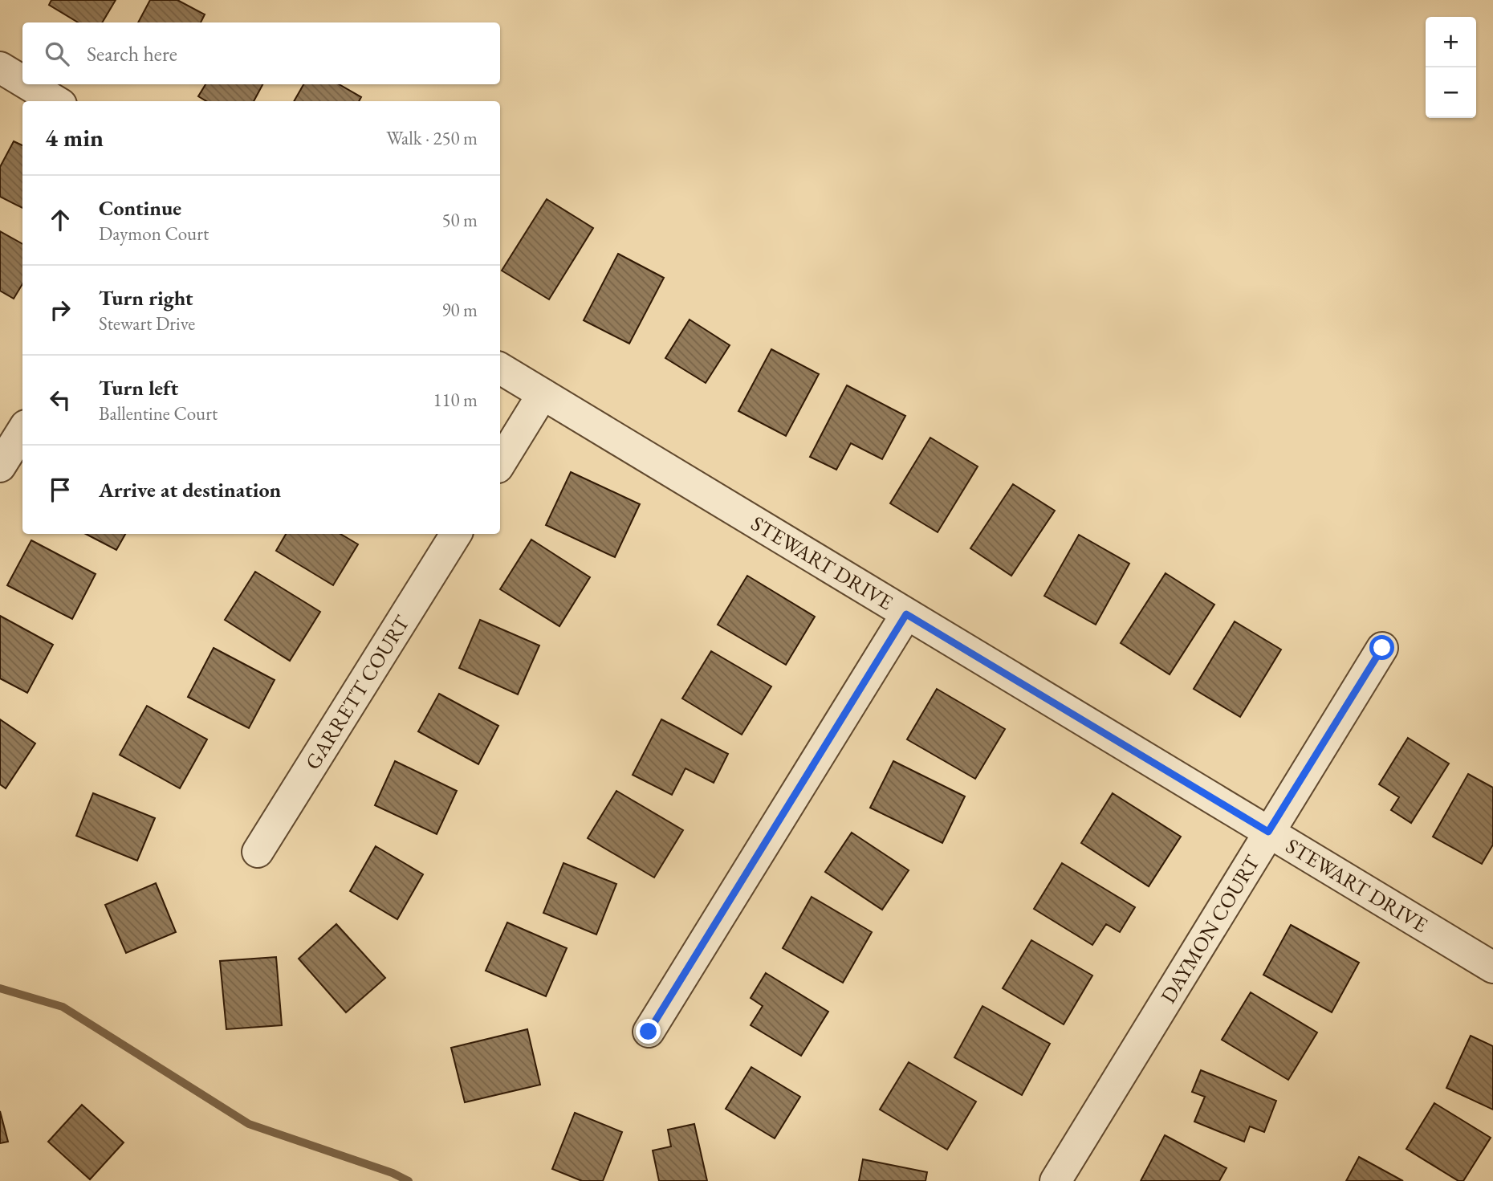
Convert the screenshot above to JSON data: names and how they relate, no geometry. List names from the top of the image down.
{
  "streets": {
    "street": ["STEWART DRIVE", "GARRETT COURT", "DAYMON COURT"]
  },
  "crossings": [
    ["STEWART DRIVE", "DAYMON COURT"]
  ],
  "page": {
    "map_buttons": ["+", "−"],
    "search": "Search here",
    "heading": ["4 min", "Walk · 250 m"],
    "list": [
      ["Continue", "Daymon Court", "50 m"],
      ["Turn right", "Stewart Drive", "90 m"],
      ["Turn left", "Ballentine Court", "110 m"],
      "Arrive at destination"
    ]
  }
}
